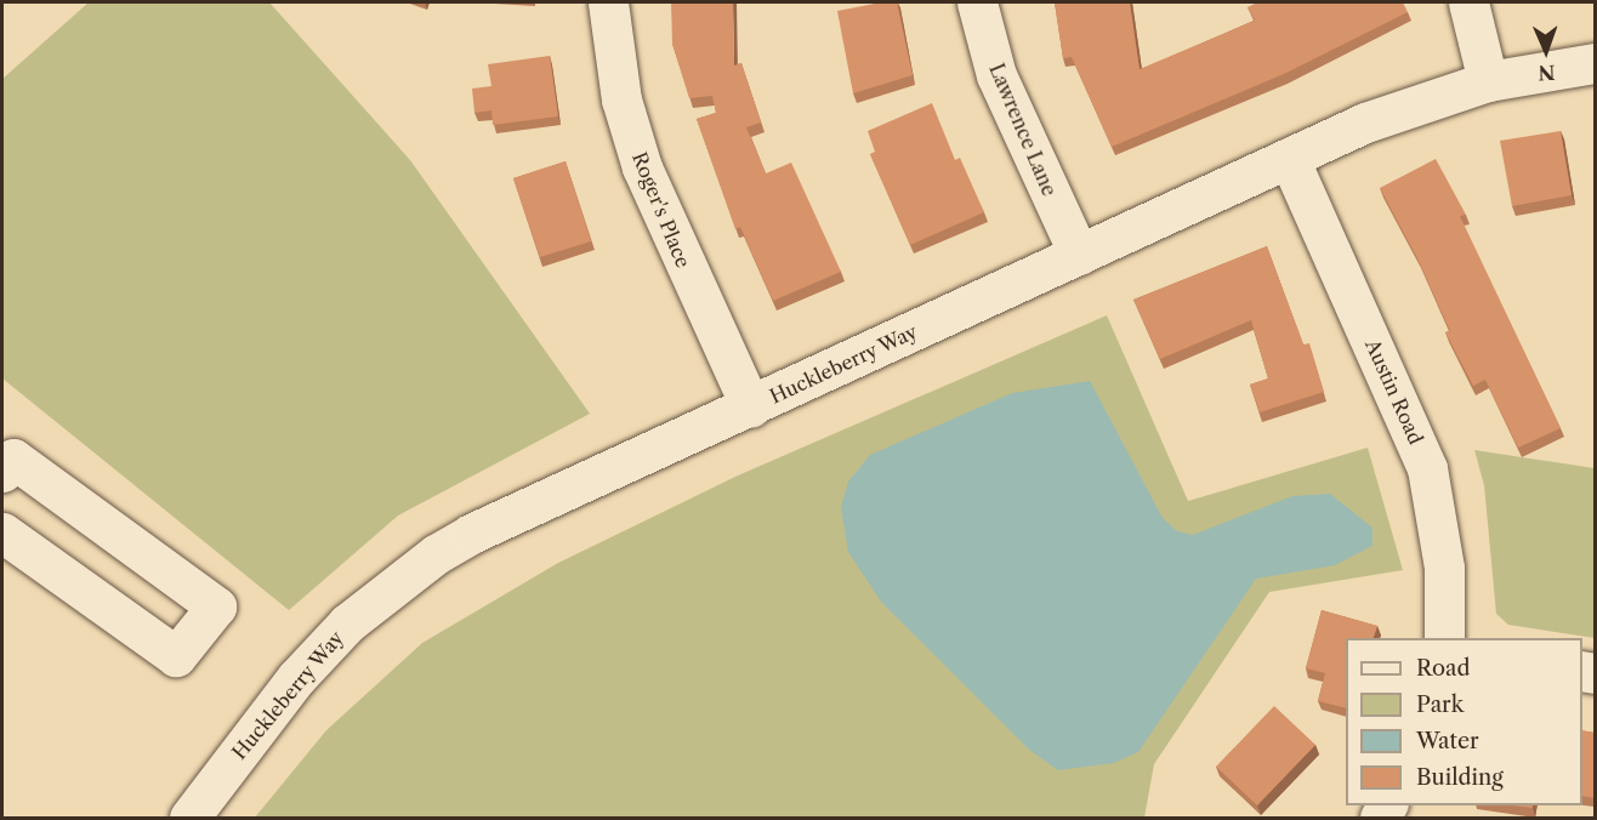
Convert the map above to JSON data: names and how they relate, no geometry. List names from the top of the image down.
{
  "streets": {
    "street": [
      "Lawrence Lane",
      "Roger's Place",
      "Huckleberry Way",
      "Austin Road"
    ]
  },
  "crossings": [
    ["Lawrence Lane", "Huckleberry Way"],
    ["Roger's Place", "Huckleberry Way"],
    ["Huckleberry Way", "Austin Road"]
  ],
  "legend": [
    "Road",
    "Park",
    "Water",
    "Building"
  ],
  "north": "bottom"
}
